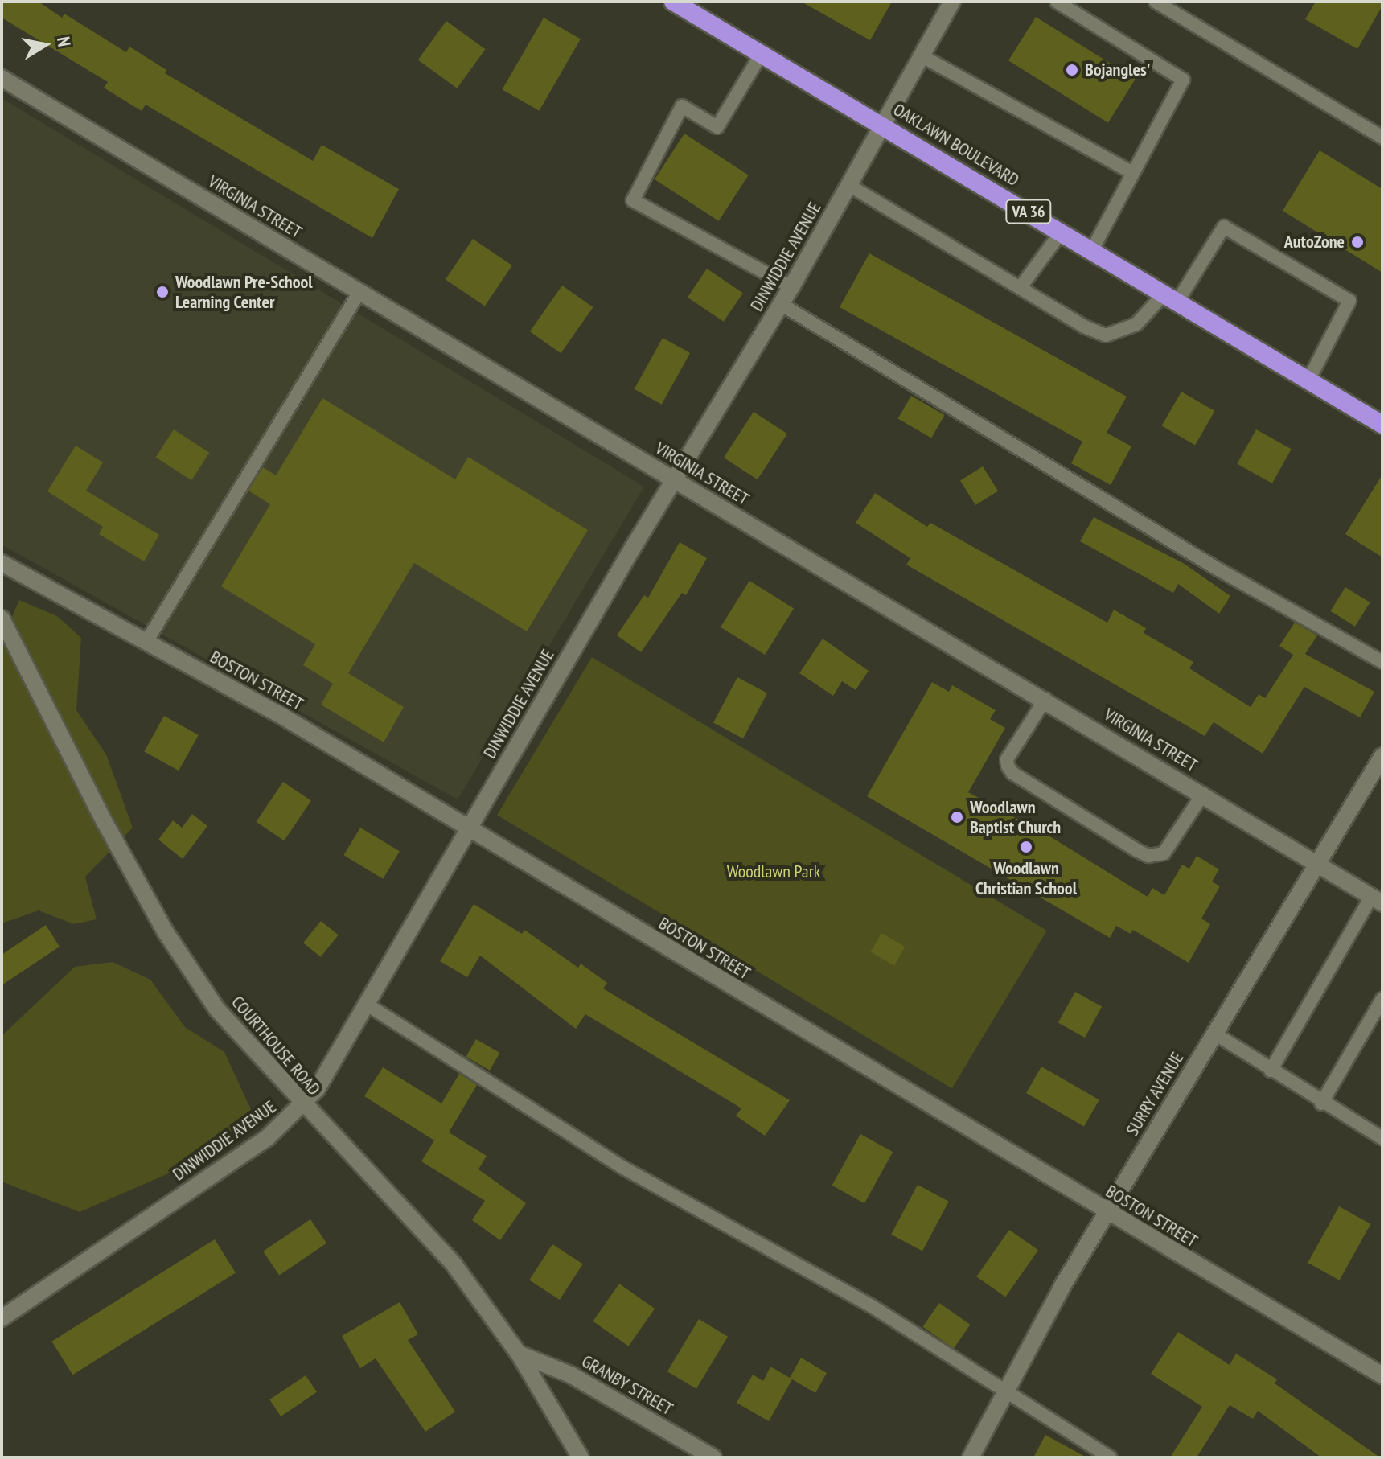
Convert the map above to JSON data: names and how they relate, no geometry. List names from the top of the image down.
{
  "streets": {
    "highway": ["OAKLAWN BOULEVARD", "VA 36"],
    "street": [
      "VIRGINIA STREET",
      "DINWIDDIE AVENUE",
      "BOSTON STREET",
      "COURTHOUSE ROAD",
      "SURRY AVENUE",
      "GRANBY STREET"
    ]
  },
  "crossings": [
    ["OAKLAWN BOULEVARD", "DINWIDDIE AVENUE"],
    ["VIRGINIA STREET", "DINWIDDIE AVENUE"],
    ["VIRGINIA STREET", "SURRY AVENUE"],
    ["DINWIDDIE AVENUE", "BOSTON STREET"],
    ["DINWIDDIE AVENUE", "COURTHOUSE ROAD"],
    ["BOSTON STREET", "SURRY AVENUE"],
    ["COURTHOUSE ROAD", "GRANBY STREET"]
  ],
  "parks": ["Woodlawn Park"],
  "places": [
    "Bojangles'",
    "AutoZone",
    "Woodlawn Pre-School Learning Center",
    "Woodlawn Baptist Church",
    "Woodlawn Christian School"
  ],
  "north": "right"
}
